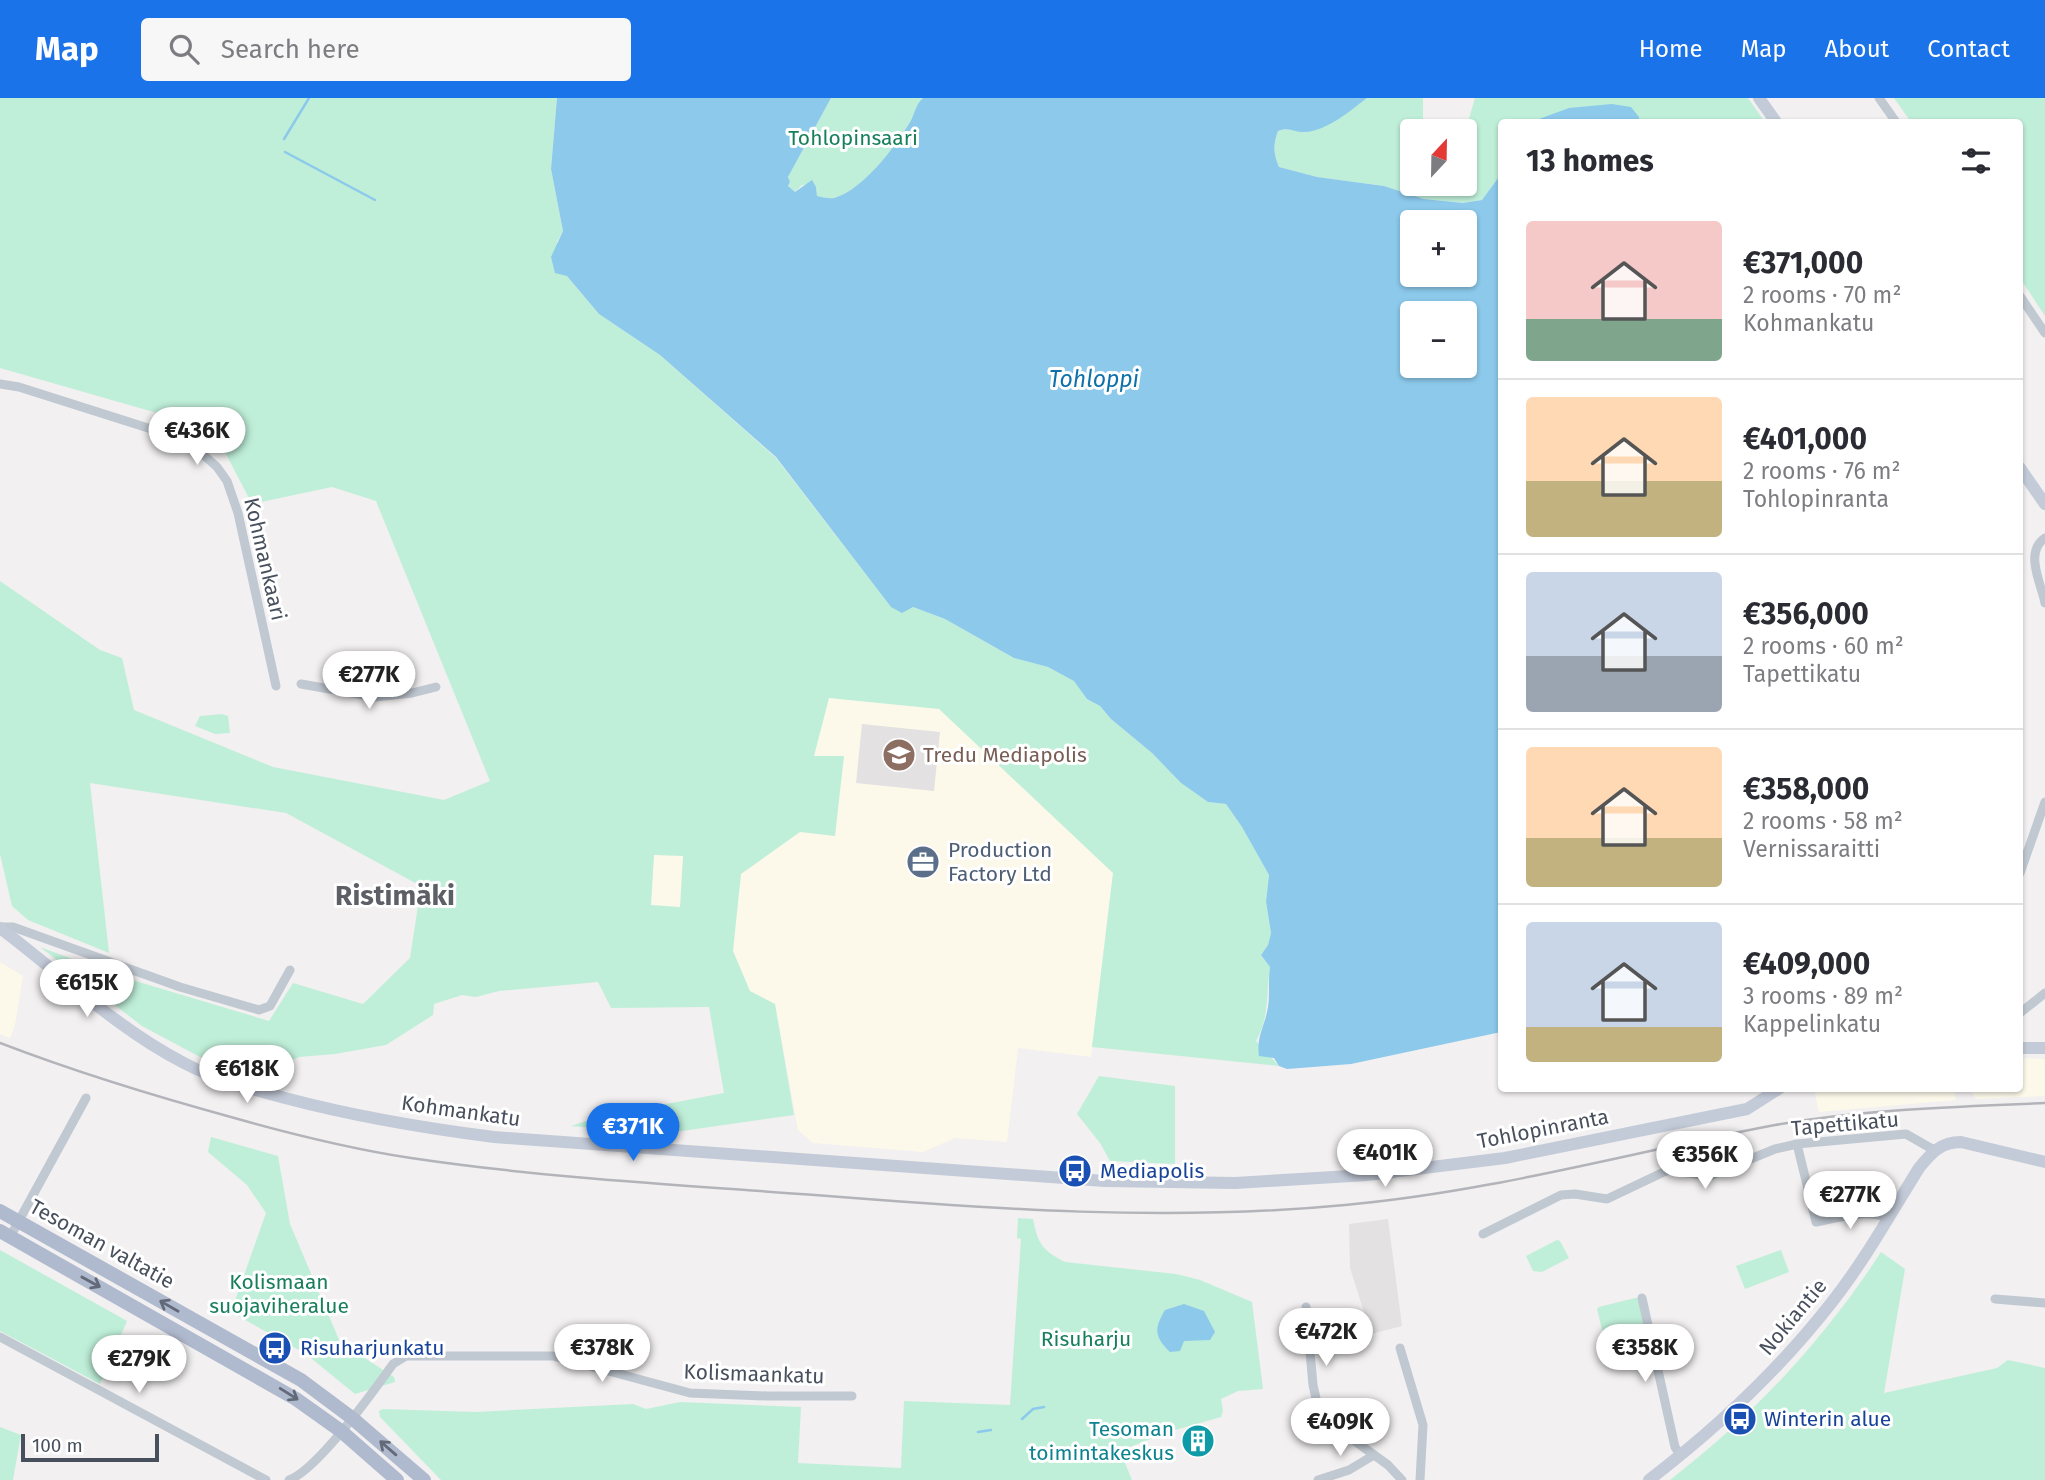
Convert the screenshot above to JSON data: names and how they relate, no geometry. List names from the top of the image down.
{
  "streets": {
    "main road": ["Tesoman valtatie"],
    "street": [
      "Kohmankaari",
      "Kohmankatu",
      "Tapettikatu",
      "Tohlopinranta",
      "Nokiantie",
      "Kolismaankatu"
    ]
  },
  "crossings": [
    ["Kohmankatu", "Tohlopinranta"],
    ["Tapettikatu", "Nokiantie"],
    ["Tesoman valtatie", "Kolismaankatu"]
  ],
  "districts": ["Ristimäki"],
  "water": ["Tohloppi"],
  "parks": ["Tohlopinsaari", "Kolismaan suojaviheralue", "Risuharju"],
  "places": {
    "school or university": ["Tredu Mediapolis"],
    "office": ["Production Factory Ltd"],
    "bus stop": ["Mediapolis", "Risuharjunkatu", "Winterin alue"],
    "building": ["Tesoman toimintakeskus"]
  },
  "scale_bar": "100 m",
  "north": "top",
  "page": {
    "header": "Map",
    "search": "Search here",
    "nav": [
      "Home",
      "Map",
      "About",
      "Contact"
    ],
    "map_buttons": ["+", "−"],
    "heading": "13 homes",
    "list": [
      {
        "name": "€371,000",
        "note": "2 rooms · 70 m² · Kohmankatu"
      },
      {
        "name": "€401,000",
        "note": "2 rooms · 76 m² · Tohlopinranta"
      },
      {
        "name": "€356,000",
        "note": "2 rooms · 60 m² · Tapettikatu"
      },
      {
        "name": "€358,000",
        "note": "2 rooms · 58 m² · Vernissaraitti"
      },
      {
        "name": "€409,000",
        "note": "3 rooms · 89 m² · Kappelinkatu"
      }
    ],
    "price": [
      "€436K",
      "€277K",
      "€615K",
      "€618K",
      "€371K",
      "€401K",
      "€356K",
      "€277K",
      "€472K",
      "€378K",
      "€358K",
      "€279K",
      "€409K"
    ],
    "scale": "100 m"
  }
}
